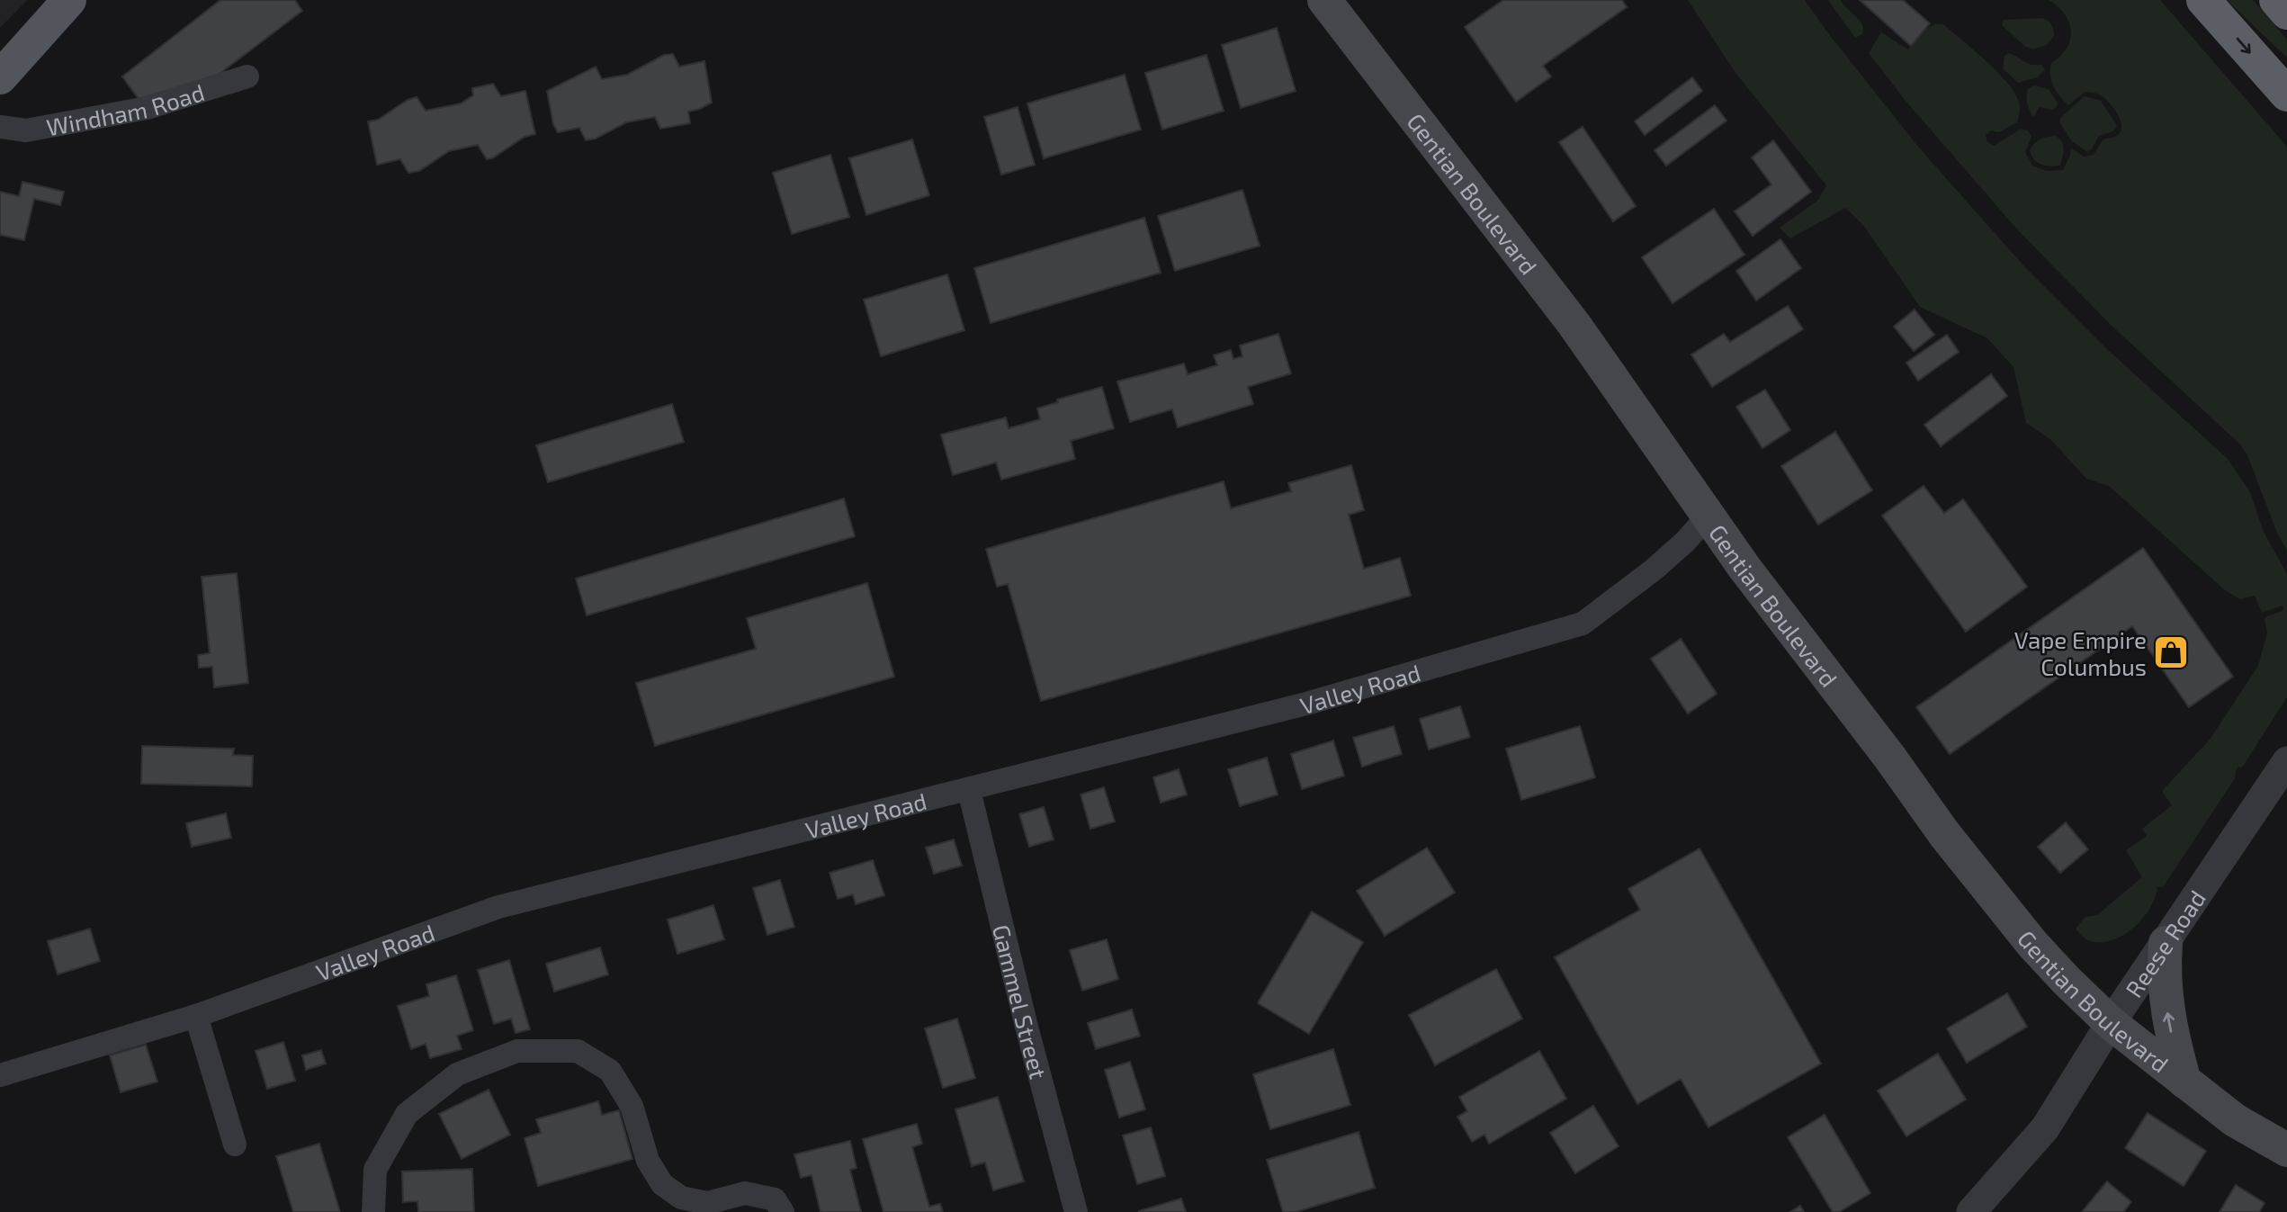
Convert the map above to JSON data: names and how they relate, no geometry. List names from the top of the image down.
{
  "streets": {
    "main road": ["Gentian Boulevard"],
    "street": [
      "Windham Road",
      "Valley Road",
      "Reese Road",
      "Gammel Street"
    ]
  },
  "crossings": [
    ["Gentian Boulevard", "Valley Road"],
    ["Gentian Boulevard", "Reese Road"],
    ["Valley Road", "Gammel Street"]
  ],
  "places": {
    "shop": ["Vape Empire Columbus"]
  }
}
